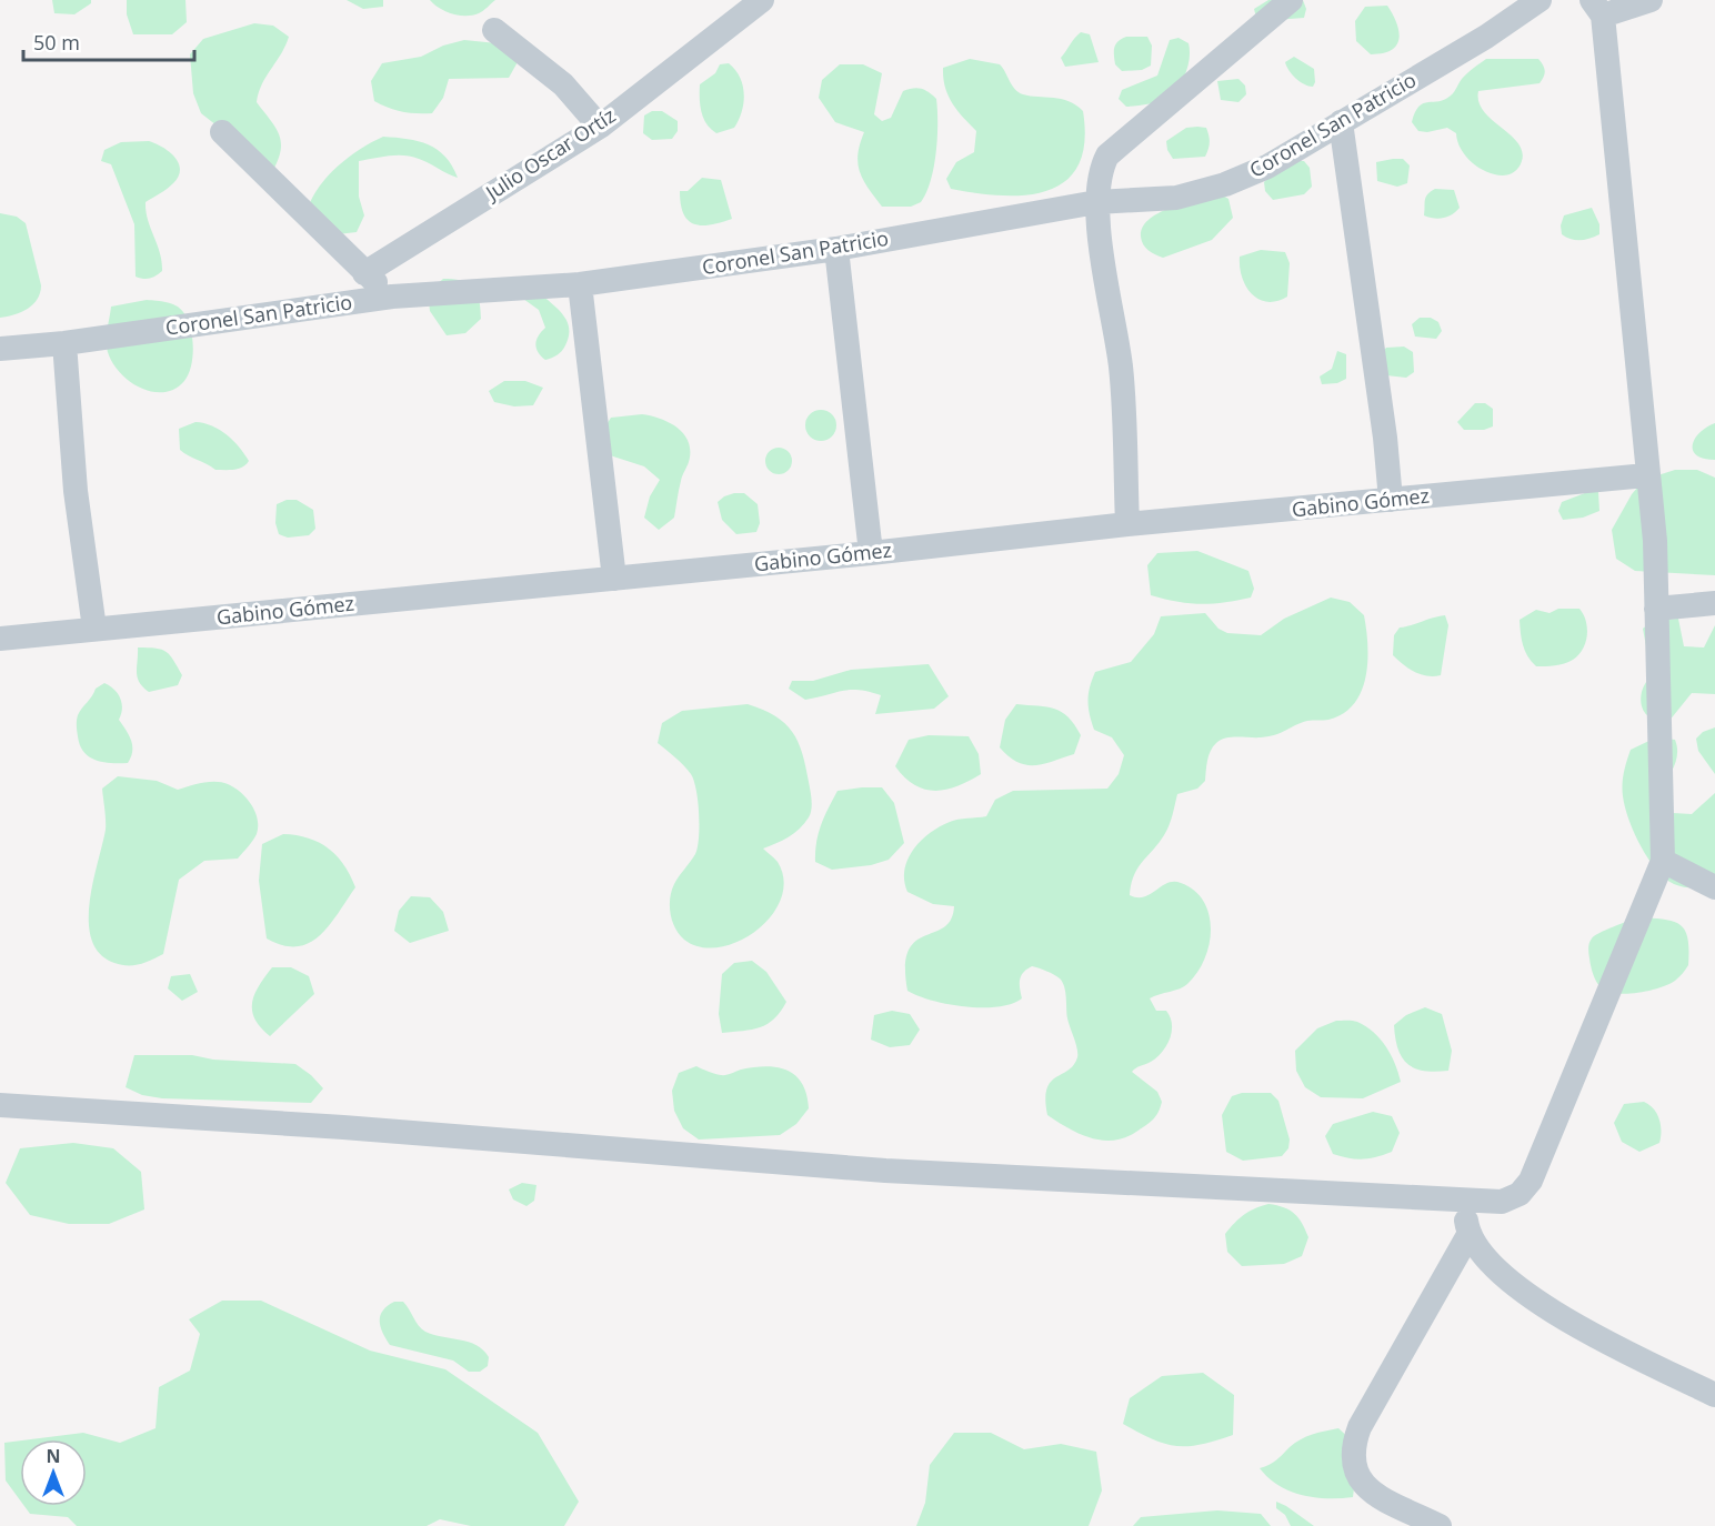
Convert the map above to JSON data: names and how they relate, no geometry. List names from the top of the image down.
{
  "streets": {
    "street": ["Coronel San Patricio", "Julio Oscar Ortíz", "Gabino Gómez"]
  },
  "scale_bar": "50 m",
  "north": "top"
}
